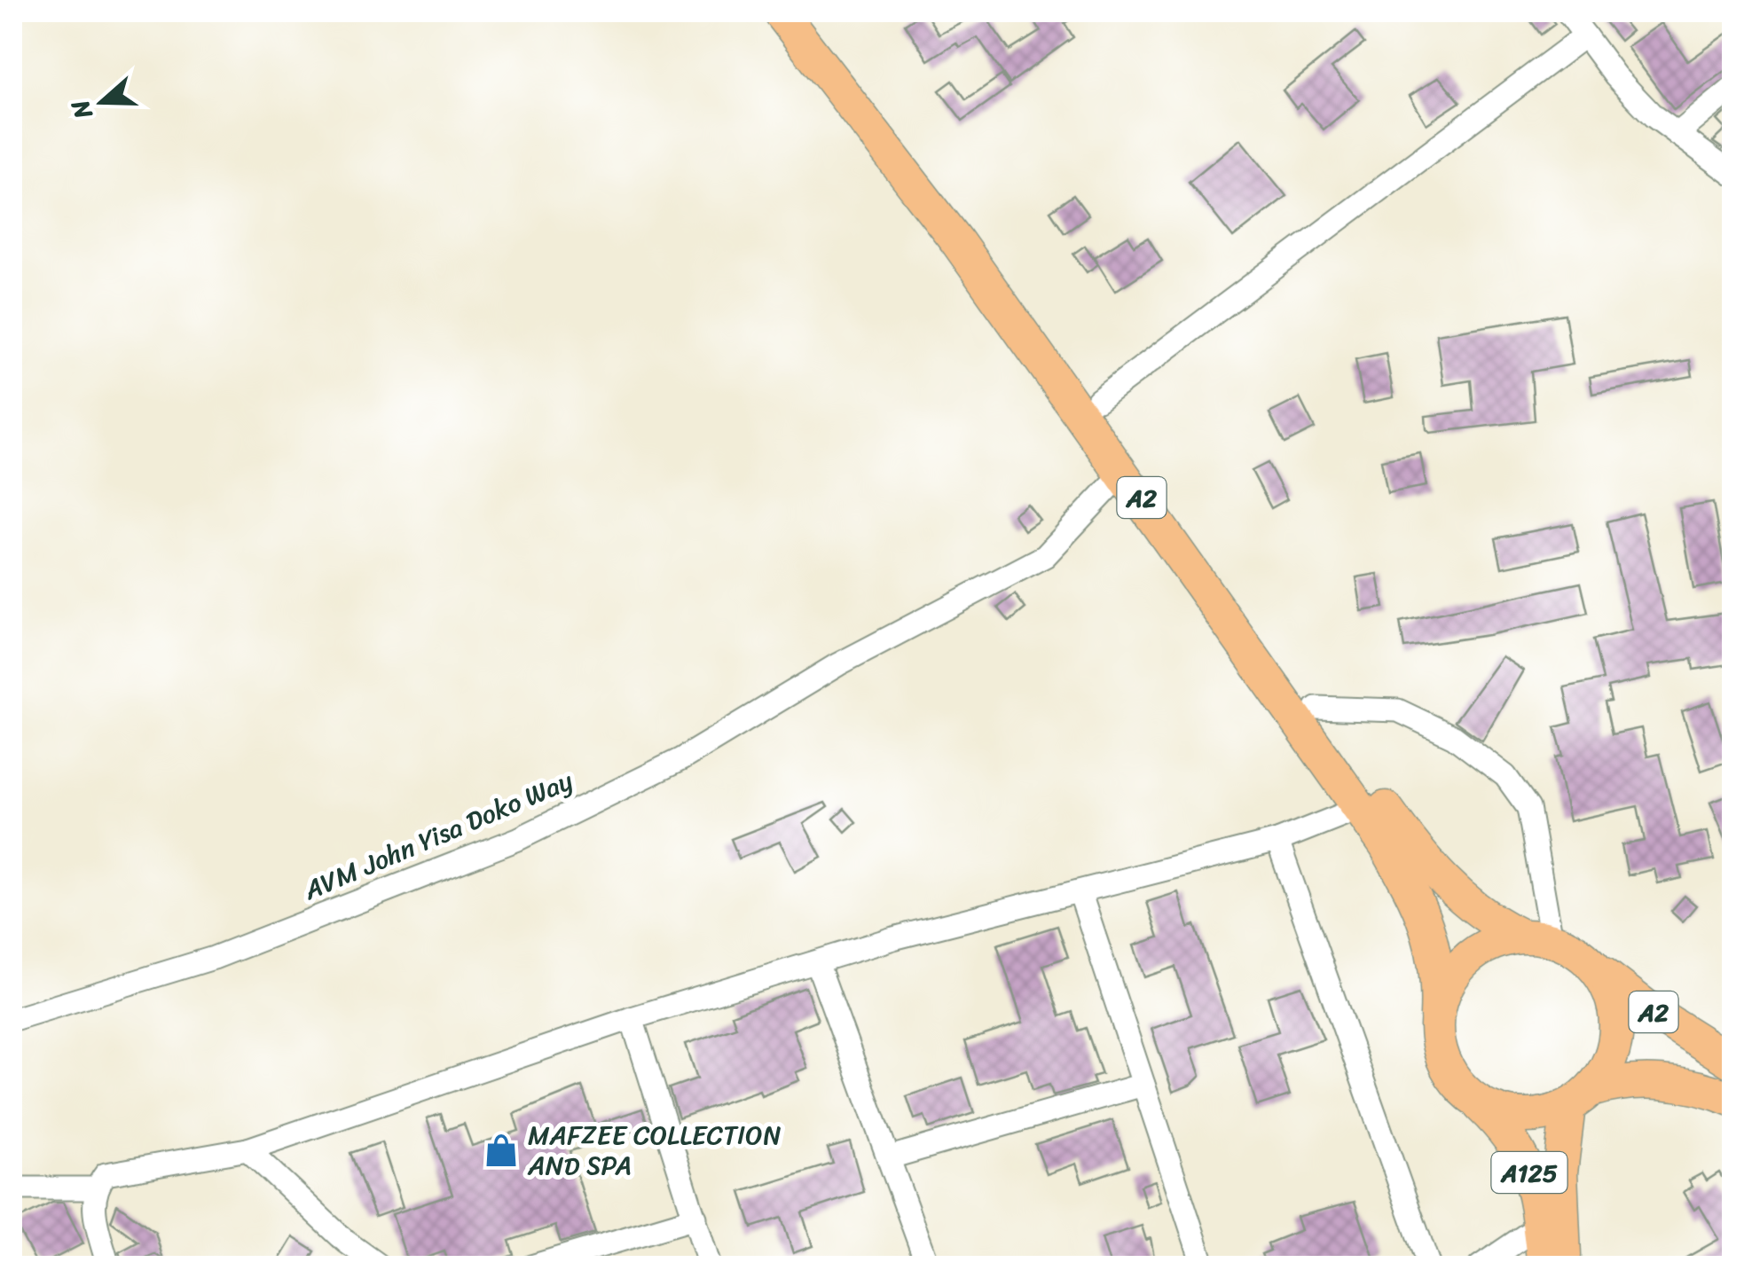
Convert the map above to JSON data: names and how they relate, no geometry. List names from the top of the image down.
{
  "streets": {
    "highway": ["A2", "A125"],
    "street": ["AVM John Yisa Doko Way"]
  },
  "crossings": [
    ["A2", "AVM John Yisa Doko Way"],
    ["A2", "A125"]
  ],
  "places": {
    "shop": ["MAFZEE COLLECTION AND SPA"]
  },
  "north": "left"
}
